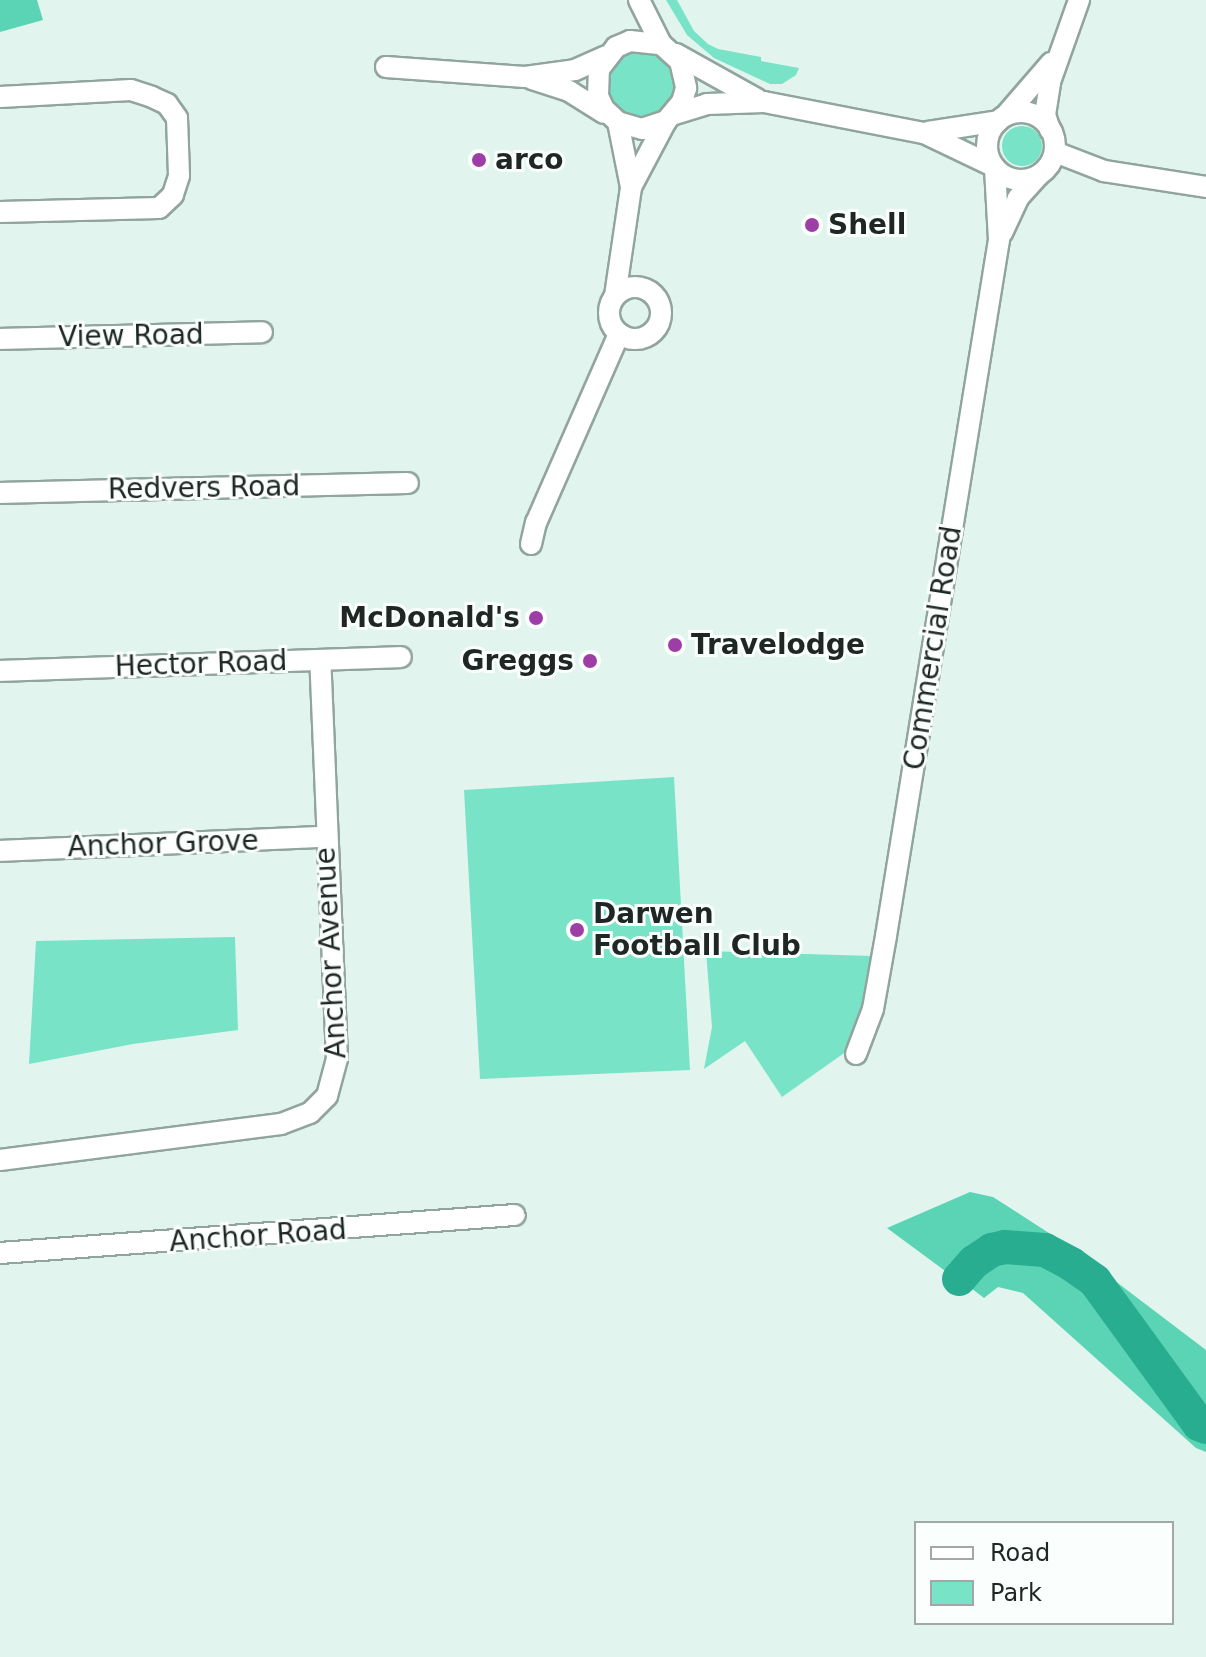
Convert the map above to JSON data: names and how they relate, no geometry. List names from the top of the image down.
{
  "streets": {
    "street": [
      "View Road",
      "Redvers Road",
      "Commercial Road",
      "Hector Road",
      "Anchor Grove",
      "Anchor Avenue",
      "Anchor Road"
    ]
  },
  "crossings": [
    ["Hector Road", "Anchor Avenue"],
    ["Anchor Grove", "Anchor Avenue"]
  ],
  "places": [
    "arco",
    "Shell",
    "McDonald's",
    "Travelodge",
    "Greggs",
    "Darwen Football Club"
  ],
  "legend": ["Road", "Park"]
}
